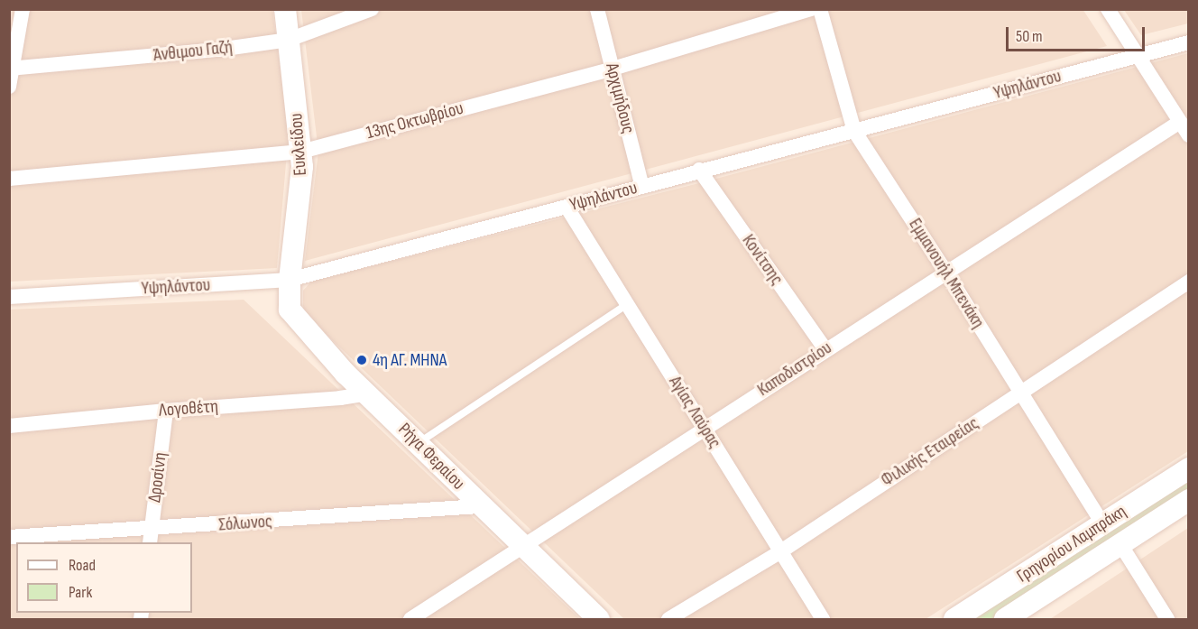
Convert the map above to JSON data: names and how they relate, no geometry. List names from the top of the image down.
{
  "streets": {
    "street": [
      "Άνθιμου Γαζή",
      "Υψηλάντου",
      "Αρχιμήδους",
      "13ης Οκτωβρίου",
      "Ευκλείδου",
      "Κονίτσης",
      "Εμμανουήλ Μπενάκη",
      "Καποδιστρίου",
      "Λογοθέτη",
      "Αγίας Λαύρας",
      "Φιλικής Εταιρείας",
      "Ρήγα Φεραίου",
      "Δροσίνη",
      "Σόλωνος",
      "Γρηγορίου Λαμπράκη"
    ]
  },
  "crossings": [
    ["Άνθιμου Γαζή", "Ευκλείδου"],
    ["Υψηλάντου", "Αρχιμήδους"],
    ["Υψηλάντου", "Ευκλείδου"],
    ["Υψηλάντου", "Κονίτσης"],
    ["Υψηλάντου", "Εμμανουήλ Μπενάκη"],
    ["Υψηλάντου", "Αγίας Λαύρας"],
    ["Υψηλάντου", "Ρήγα Φεραίου"],
    ["Αρχιμήδους", "13ης Οκτωβρίου"],
    ["13ης Οκτωβρίου", "Ευκλείδου"],
    ["Ευκλείδου", "Ρήγα Φεραίου"],
    ["Κονίτσης", "Καποδιστρίου"],
    ["Εμμανουήλ Μπενάκη", "Καποδιστρίου"],
    ["Εμμανουήλ Μπενάκη", "Φιλικής Εταιρείας"],
    ["Εμμανουήλ Μπενάκη", "Γρηγορίου Λαμπράκη"],
    ["Καποδιστρίου", "Αγίας Λαύρας"],
    ["Καποδιστρίου", "Ρήγα Φεραίου"],
    ["Λογοθέτη", "Ρήγα Φεραίου"],
    ["Λογοθέτη", "Δροσίνη"],
    ["Αγίας Λαύρας", "Φιλικής Εταιρείας"],
    ["Ρήγα Φεραίου", "Σόλωνος"],
    ["Δροσίνη", "Σόλωνος"]
  ],
  "places": ["4η ΑΓ. ΜΗΝΑ"],
  "legend": ["Road", "Park"],
  "scale_bar": "50 m"
}
